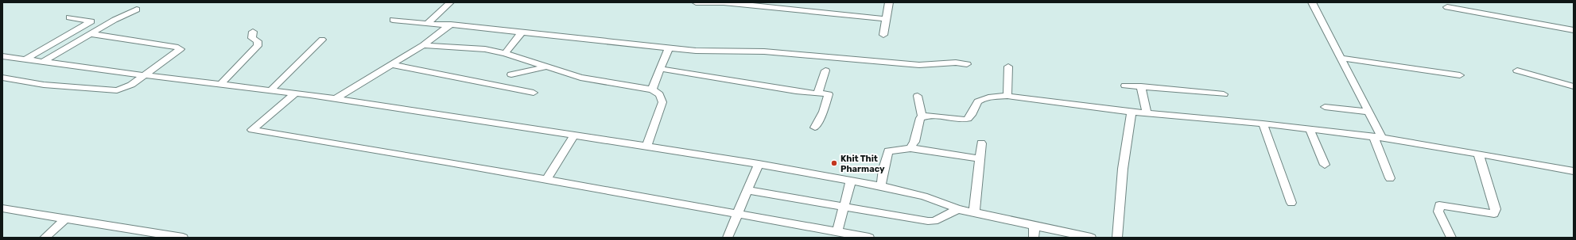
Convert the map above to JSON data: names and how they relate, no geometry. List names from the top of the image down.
{
  "places": ["Khit Thit Pharmacy"]
}
